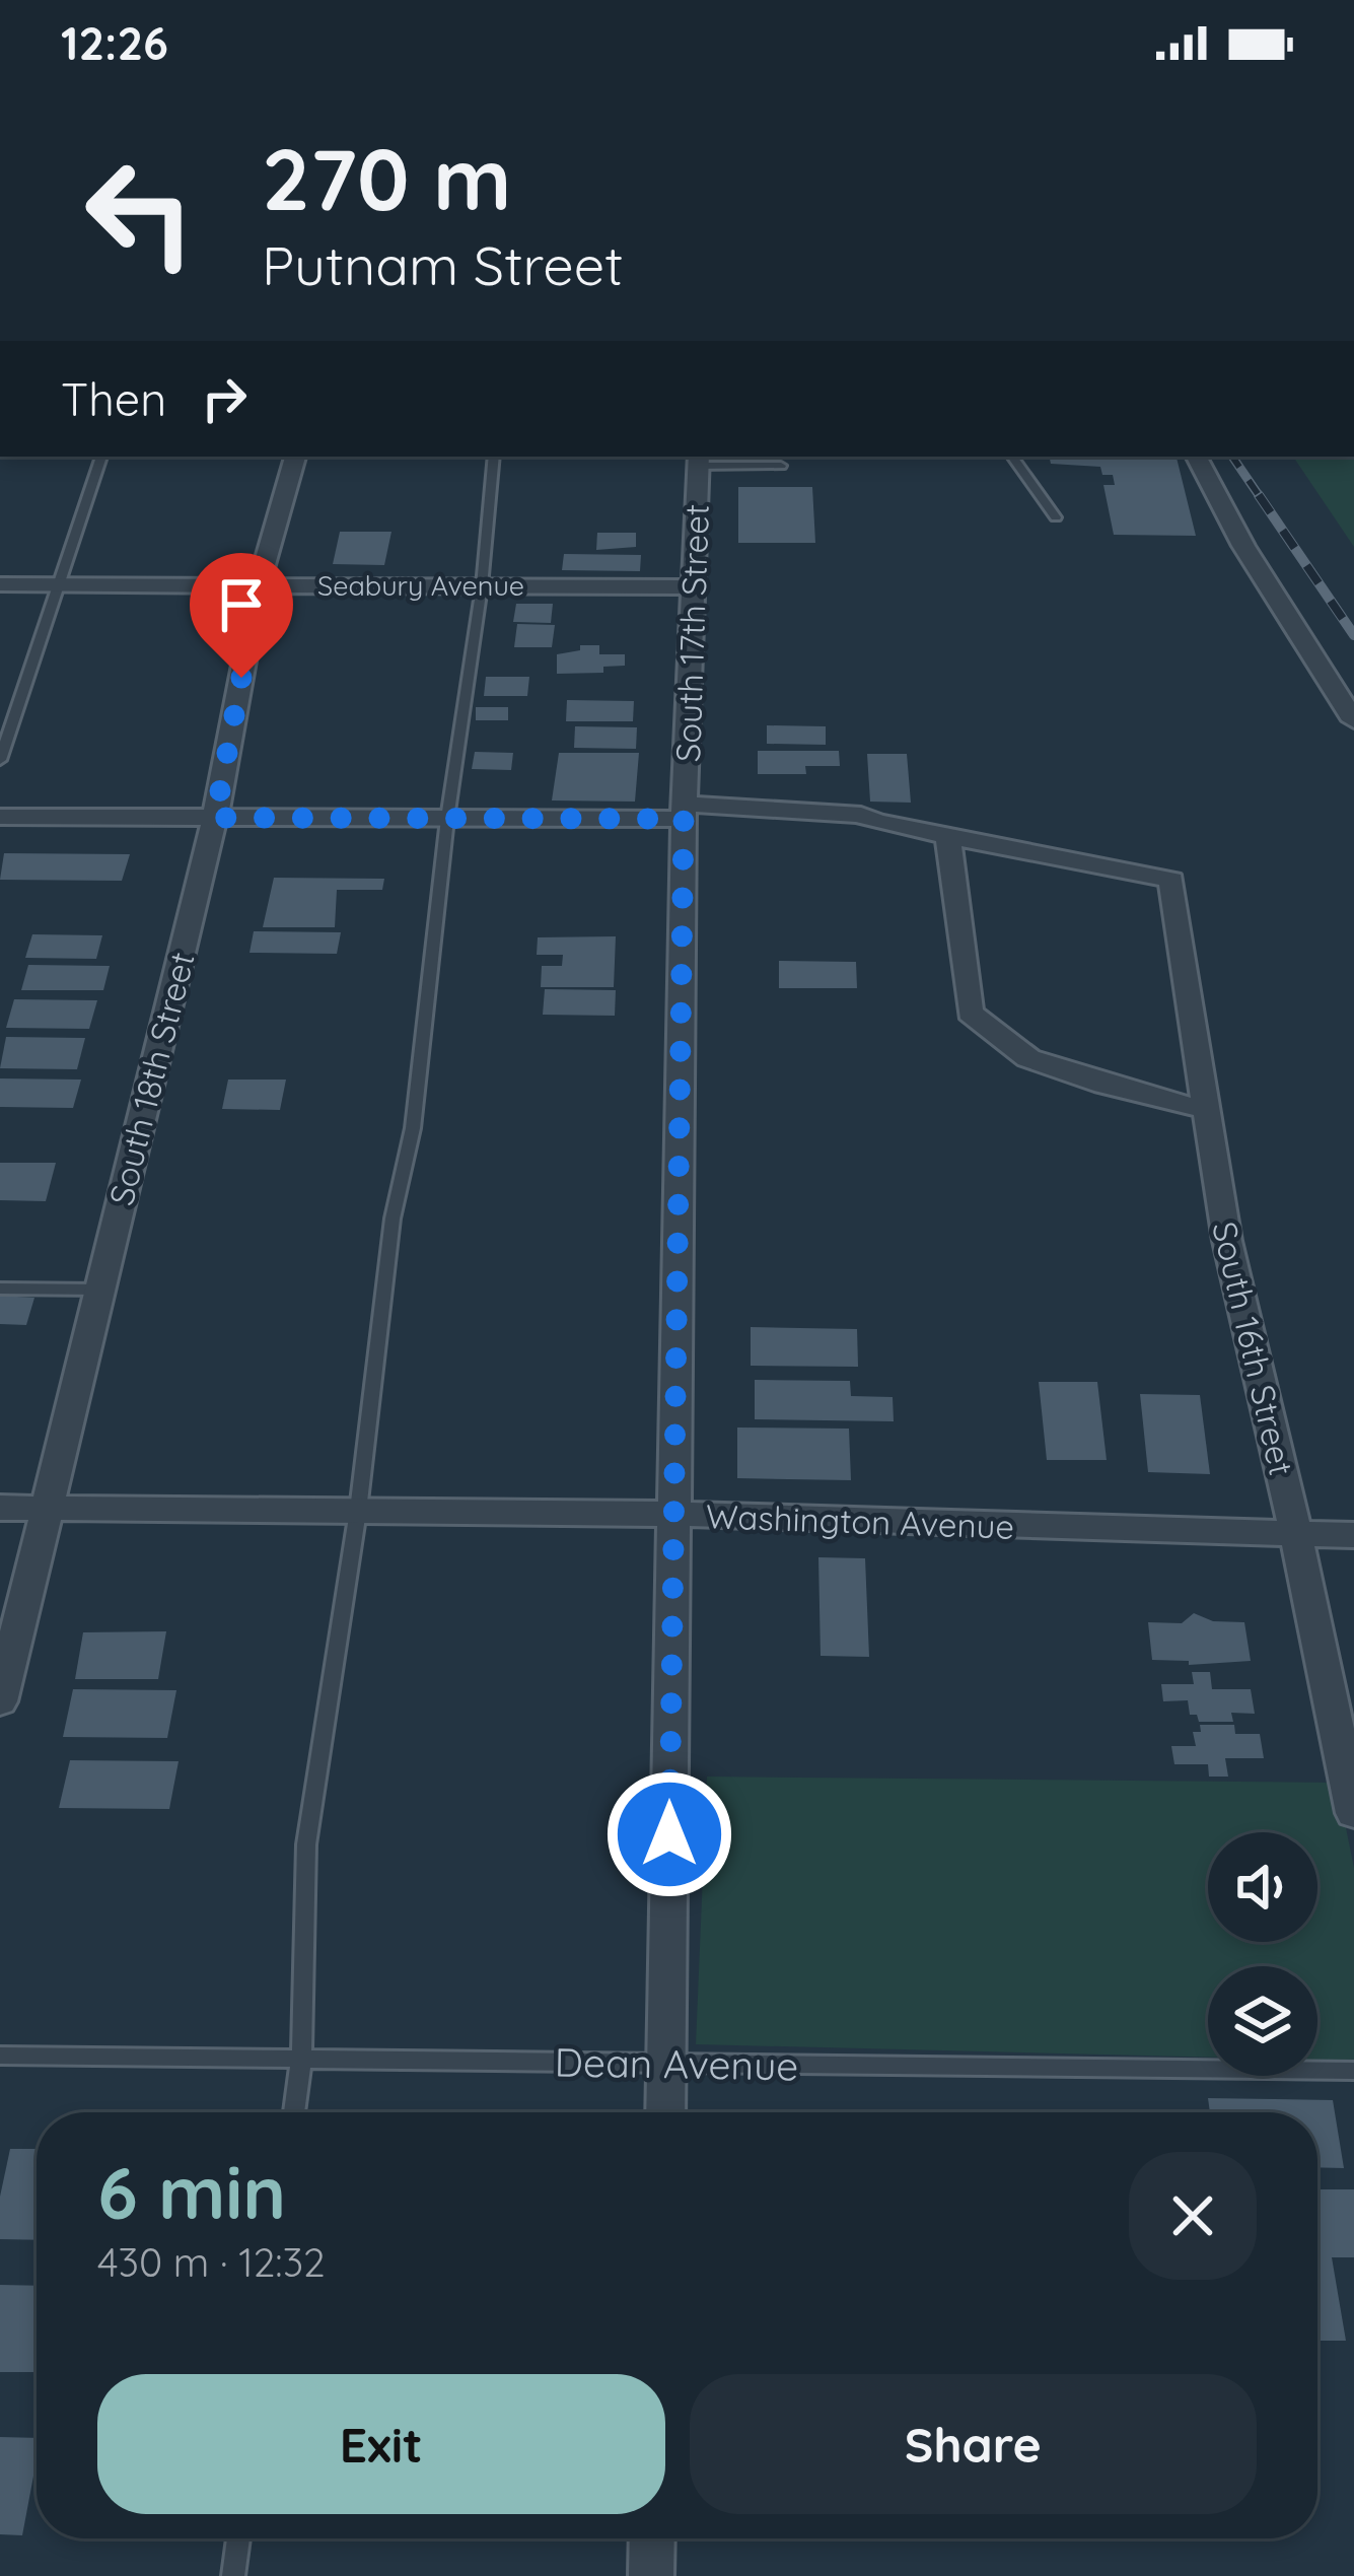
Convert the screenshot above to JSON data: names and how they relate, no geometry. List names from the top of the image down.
{
  "streets": {
    "street": [
      "Seabury Avenue",
      "South 17th Street",
      "South 18th Street",
      "South 16th Street",
      "Washington Avenue"
    ],
    "lane": ["Dean Avenue"]
  },
  "crossings": [
    ["Seabury Avenue", "South 17th Street"],
    ["Seabury Avenue", "South 18th Street"],
    ["South 17th Street", "Washington Avenue"],
    ["South 17th Street", "Dean Avenue"],
    ["South 18th Street", "Washington Avenue"],
    ["South 16th Street", "Washington Avenue"]
  ],
  "page": {
    "status": "12:26",
    "turn": ["270 m", "Putnam Street"],
    "then": "Then",
    "heading": ["6 min", "430 m · 12:32"],
    "buttons": ["Exit", "Share"]
  }
}
